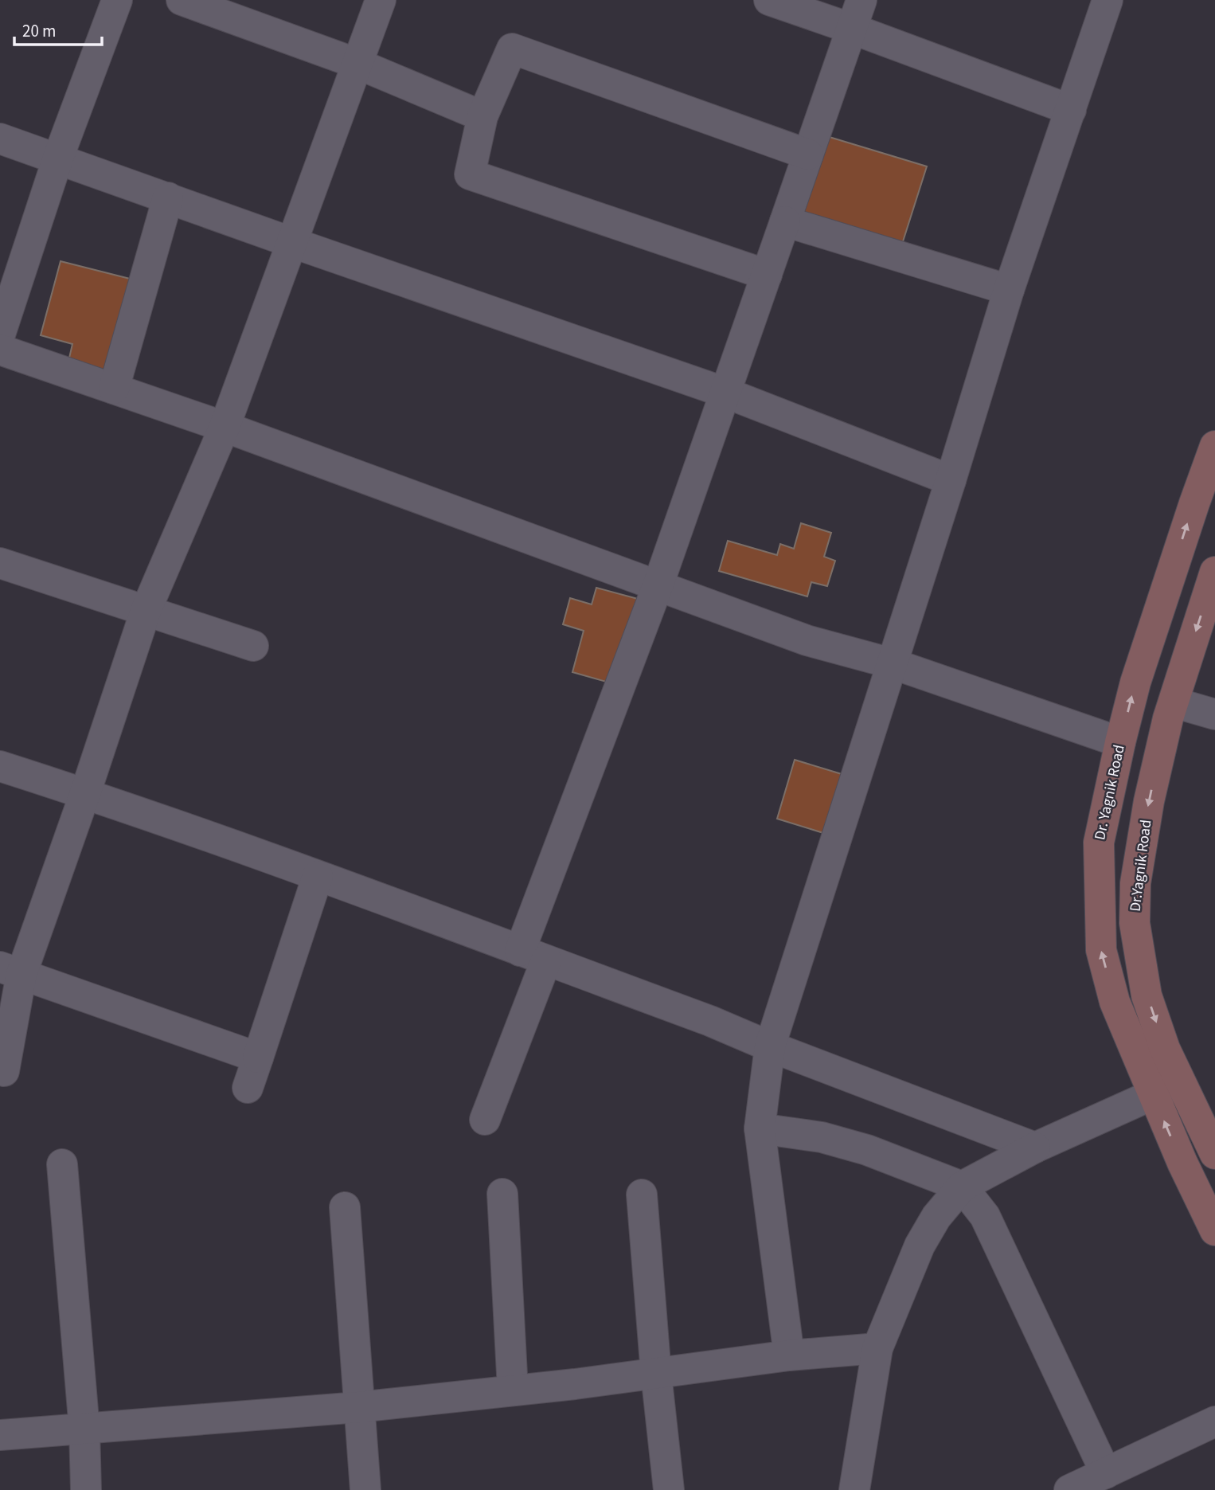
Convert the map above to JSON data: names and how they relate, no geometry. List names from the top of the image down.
{
  "streets": {
    "street": ["Dr. Yagnik Road", "Dr.Yagnik Road"]
  },
  "one_way": ["Dr.Yagnik Road"],
  "scale_bar": "20 m"
}
